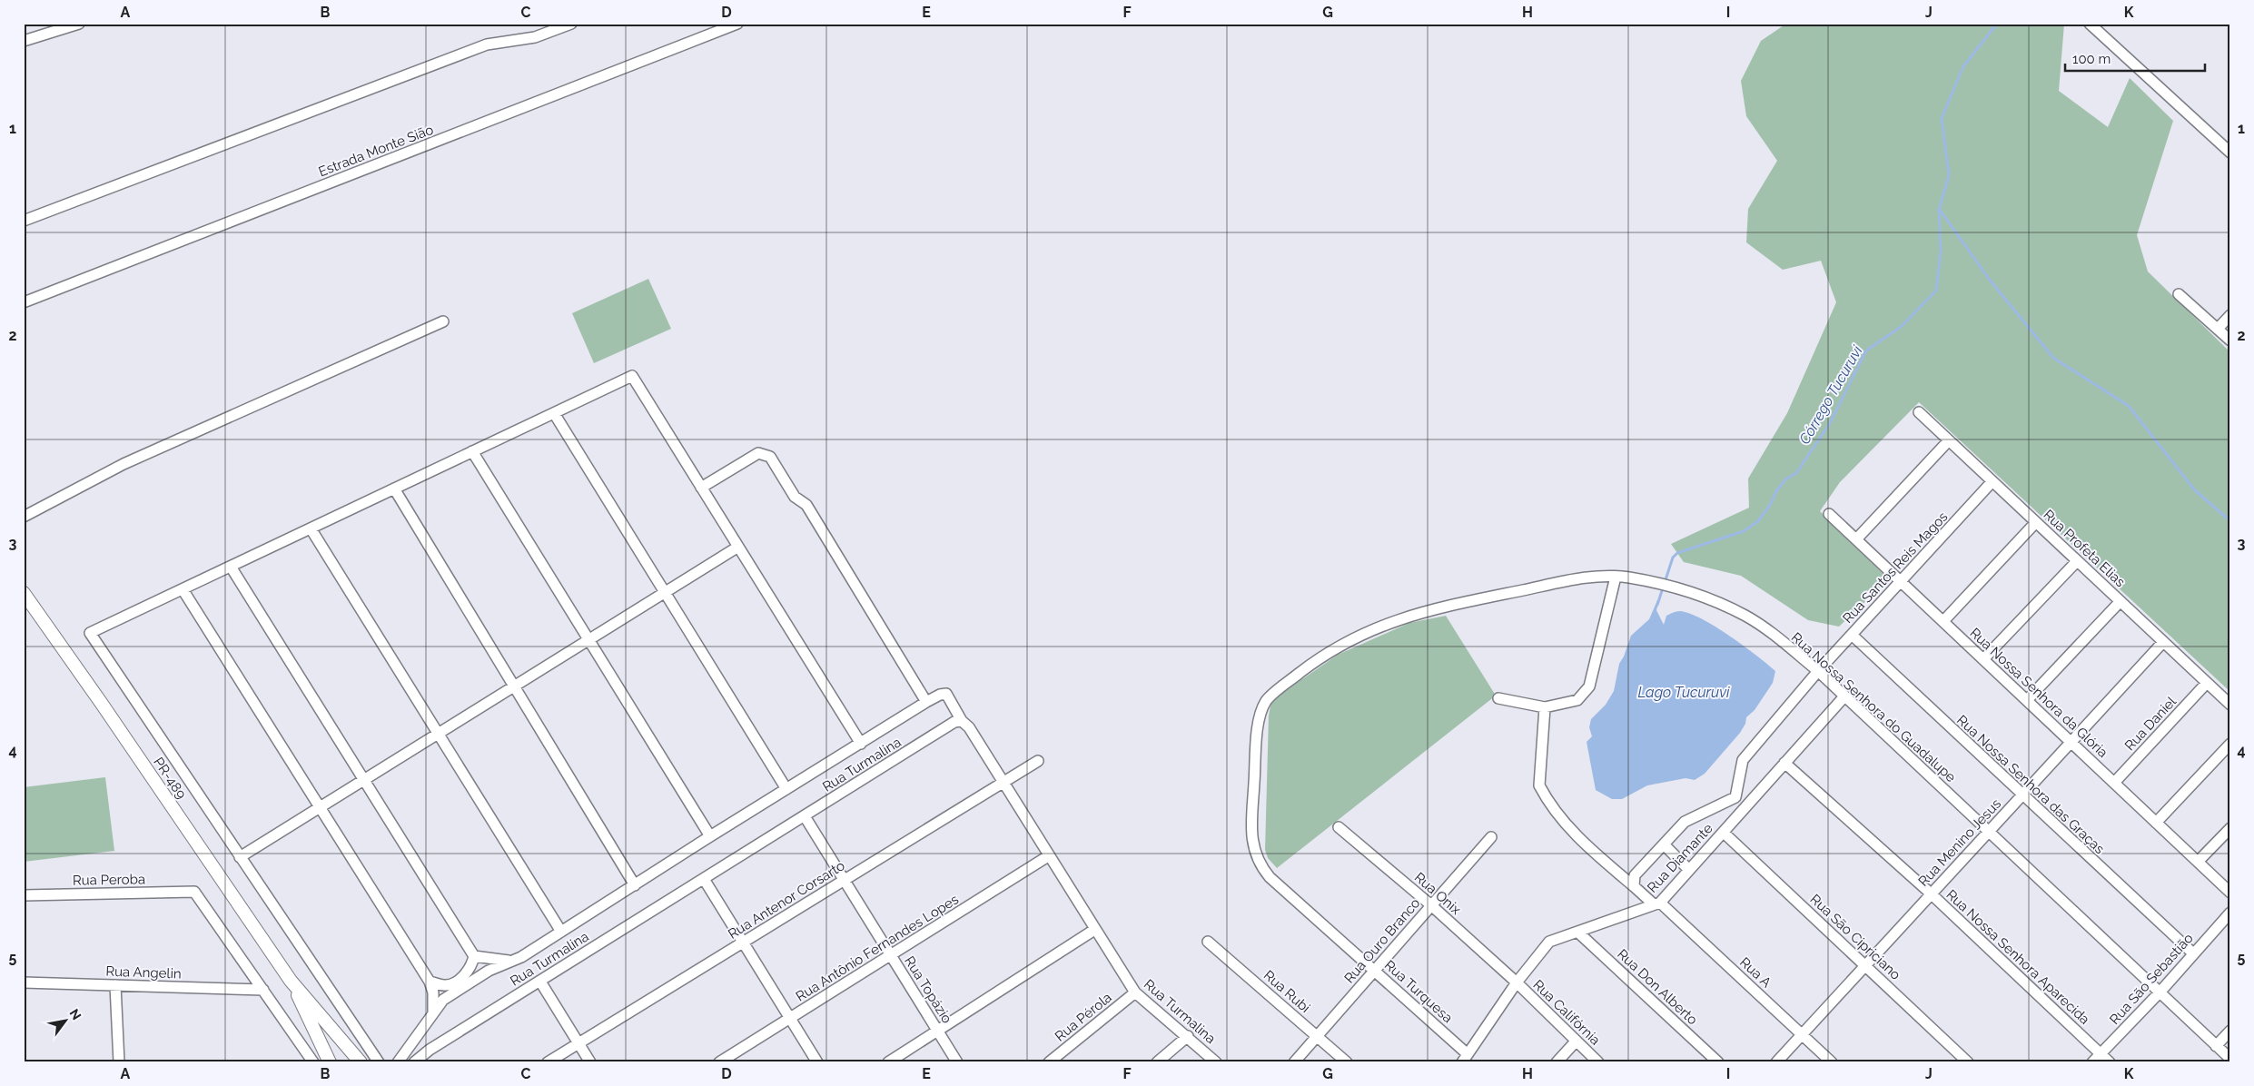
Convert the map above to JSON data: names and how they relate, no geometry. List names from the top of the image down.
{
  "streets": {
    "main road": ["PR-489"],
    "street": [
      "Estrada Monte Sião",
      "Rua Profeta Elias",
      "Rua Santos Reis Magos",
      "Rua Nossa Senhora da Glória",
      "Rua Nossa Senhora do Guadalupe",
      "Rua Daniel",
      "Rua Turmalina",
      "Rua Nossa Senhora das Graças",
      "Rua Menino Jesus",
      "Rua Diamante",
      "Rua Peroba",
      "Rua Onix",
      "Rua Antenor Corsarto",
      "Rua São Cipriciano",
      "Rua Ouro Branco",
      "Rua Antônio Fernandes Lopes",
      "Rua Nossa Senhora Aparecida",
      "Rua Angelin",
      "Rua A",
      "Rua São Sebastião",
      "Rua Don Alberto",
      "Rua Topázio",
      "Rua Rubi",
      "Rua Turquesa",
      "Rua Califórnia",
      "Rua Pérola"
    ]
  },
  "crossings": [
    ["Rua Profeta Elias", "Rua Santos Reis Magos"],
    ["Rua Profeta Elias", "Rua Daniel"],
    ["Rua Profeta Elias", "Rua Menino Jesus"],
    ["Rua Santos Reis Magos", "Rua Nossa Senhora da Glória"],
    ["Rua Santos Reis Magos", "Rua Nossa Senhora do Guadalupe"],
    ["Rua Santos Reis Magos", "Rua Nossa Senhora das Graças"],
    ["Rua Nossa Senhora da Glória", "Rua Daniel"],
    ["Rua Nossa Senhora da Glória", "Rua Menino Jesus"],
    ["Rua Nossa Senhora do Guadalupe", "Rua Menino Jesus"],
    ["Rua Nossa Senhora do Guadalupe", "Rua Diamante"],
    ["Rua Nossa Senhora do Guadalupe", "Rua São Sebastião"],
    ["Rua Nossa Senhora do Guadalupe", "Rua Turquesa"],
    ["Rua Turmalina", "Rua Antenor Corsarto"],
    ["Rua Turmalina", "Rua Antônio Fernandes Lopes"],
    ["Rua Turmalina", "Rua Topázio"],
    ["Rua Turmalina", "Rua Pérola"],
    ["Rua Nossa Senhora das Graças", "Rua Menino Jesus"],
    ["Rua Nossa Senhora das Graças", "Rua São Sebastião"],
    ["Rua Menino Jesus", "Rua São Cipriciano"],
    ["Rua Menino Jesus", "Rua Nossa Senhora Aparecida"],
    ["Rua Menino Jesus", "Rua A"],
    ["Rua Diamante", "Rua Onix"],
    ["Rua Diamante", "Rua São Cipriciano"],
    ["Rua Diamante", "Rua Nossa Senhora Aparecida"],
    ["Rua Diamante", "Rua A"],
    ["Rua Diamante", "Rua Don Alberto"],
    ["Rua Diamante", "Rua Turquesa"],
    ["Rua Diamante", "Rua Califórnia"],
    ["Rua Peroba", "Rua Angelin"],
    ["Rua Onix", "Rua Ouro Branco"],
    ["Rua Onix", "Rua Califórnia"],
    ["Rua Antenor Corsarto", "Rua Topázio"],
    ["Rua Ouro Branco", "Rua Rubi"],
    ["Rua Ouro Branco", "Rua Turquesa"],
    ["Rua Antônio Fernandes Lopes", "Rua Topázio"],
    ["Rua Nossa Senhora Aparecida", "Rua São Sebastião"]
  ],
  "water": ["Córrego Tucuruvi", "Lago Tucuruvi"],
  "scale_bar": "100 m",
  "north": "top right",
  "grid": {
    "columns": [
      "A",
      "B",
      "C",
      "D",
      "E",
      "F",
      "G",
      "H",
      "I",
      "J",
      "K"
    ],
    "rows": [
      "1",
      "2",
      "3",
      "4",
      "5"
    ]
  }
}
